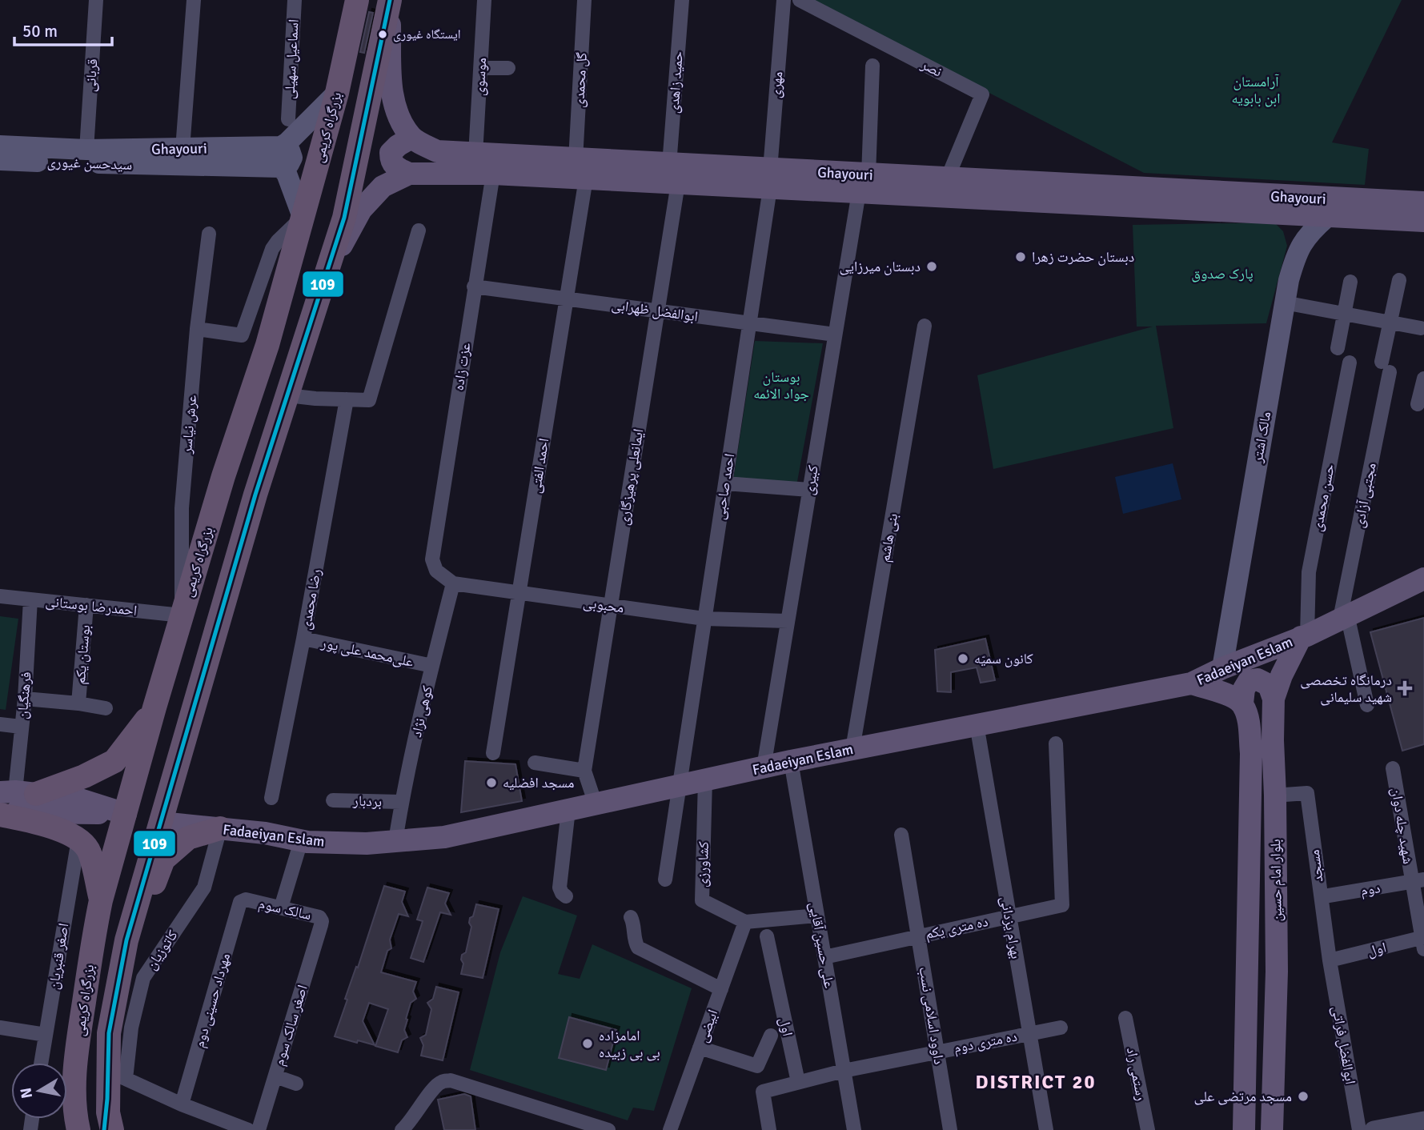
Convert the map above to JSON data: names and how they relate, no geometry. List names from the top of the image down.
{
  "streets": {
    "highway": ["بزرگراه کریمی"],
    "main road": [
      "Ghayouri",
      "سیدحسن غیوری",
      "مالک اشتر",
      "Fadaeiyan Eslam",
      "بلوار امام حسین"
    ],
    "street": [
      "اسماعیل سهیلی",
      "نصر",
      "قربانی",
      "موسوی",
      "گل محمدی",
      "حمید زاهدی",
      "مهری",
      "ابوالفضل ظهرابی",
      "عزت زاده",
      "عرش نیاسر",
      "احمد الفتی",
      "ایمانعلی پرهیزگاری",
      "کبیری",
      "احمد صاحبی",
      "مجتبی آزادی",
      "حسن محمدی",
      "بنی هاشم",
      "رضا محمدی",
      "محبوبی",
      "احمدرضا بوستانی",
      "علی‌محمد علی پور",
      "بوستان یکم",
      "فرهنگیان",
      "کوهی نژاد",
      "بردبار",
      "شهید چله دوان",
      "کشاورزی",
      "مسجد",
      "دوم",
      "سالک سوم",
      "ده متری یکم",
      "بهرام یزدانی",
      "علی حسین آقایی",
      "اول",
      "کاتوزیان",
      "اصغر قنبریان",
      "مهرداد حسینی دوم",
      "داوود اسلامی نسب",
      "اصغر سالک سوم",
      "ابیضی",
      "ده متری دوم",
      "ابوالفضل فراتی",
      "رستمی راد"
    ]
  },
  "crossings": [
    ["نصر", "Ghayouri"],
    ["قربانی", "Ghayouri"],
    ["موسوی", "Ghayouri"],
    ["گل محمدی", "Ghayouri"],
    ["گل محمدی", "احمد الفتی"],
    ["حمید زاهدی", "Ghayouri"],
    ["حمید زاهدی", "ایمانعلی پرهیزگاری"],
    ["مهری", "Ghayouri"],
    ["مهری", "احمد صاحبی"],
    ["بزرگراه کریمی", "Ghayouri"],
    ["بزرگراه کریمی", "عرش نیاسر"],
    ["بزرگراه کریمی", "احمدرضا بوستانی"],
    ["بزرگراه کریمی", "Fadaeiyan Eslam"],
    ["بزرگراه کریمی", "کاتوزیان"],
    ["Ghayouri", "سیدحسن غیوری"],
    ["Ghayouri", "عزت زاده"],
    ["Ghayouri", "مالک اشتر"],
    ["Ghayouri", "احمد الفتی"],
    ["Ghayouri", "ایمانعلی پرهیزگاری"],
    ["Ghayouri", "کبیری"],
    ["Ghayouri", "احمد صاحبی"],
    ["ابوالفضل ظهرابی", "عزت زاده"],
    ["ابوالفضل ظهرابی", "احمد الفتی"],
    ["ابوالفضل ظهرابی", "ایمانعلی پرهیزگاری"],
    ["ابوالفضل ظهرابی", "کبیری"],
    ["ابوالفضل ظهرابی", "احمد صاحبی"],
    ["عزت زاده", "محبوبی"],
    ["عزت زاده", "کوهی نژاد"],
    ["عرش نیاسر", "احمدرضا بوستانی"],
    ["مالک اشتر", "Fadaeiyan Eslam"],
    ["احمد الفتی", "محبوبی"],
    ["ایمانعلی پرهیزگاری", "محبوبی"],
    ["کبیری", "محبوبی"],
    ["کبیری", "Fadaeiyan Eslam"],
    ["احمد صاحبی", "محبوبی"],
    ["احمد صاحبی", "Fadaeiyan Eslam"],
    ["مجتبی آزادی", "Fadaeiyan Eslam"],
    ["حسن محمدی", "Fadaeiyan Eslam"],
    ["حسن محمدی", "بلوار امام حسین"],
    ["بنی هاشم", "Fadaeiyan Eslam"],
    ["رضا محمدی", "علی‌محمد علی پور"],
    ["محبوبی", "کوهی نژاد"],
    ["احمدرضا بوستانی", "بوستان یکم"],
    ["احمدرضا بوستانی", "فرهنگیان"],
    ["علی‌محمد علی پور", "کوهی نژاد"],
    ["Fadaeiyan Eslam", "کوهی نژاد"],
    ["Fadaeiyan Eslam", "کشاورزی"],
    ["Fadaeiyan Eslam", "بلوار امام حسین"],
    ["Fadaeiyan Eslam", "بهرام یزدانی"],
    ["Fadaeiyan Eslam", "علی حسین آقایی"],
    ["Fadaeiyan Eslam", "کاتوزیان"],
    ["کوهی نژاد", "بردبار"],
    ["شهید چله دوان", "دوم"],
    ["شهید چله دوان", "اول"],
    ["کشاورزی", "ابیضی"],
    ["مسجد", "اول"],
    ["مسجد", "ابوالفضل فراتی"],
    ["سالک سوم", "مهرداد حسینی دوم"],
    ["سالک سوم", "اصغر سالک سوم"],
    ["ده متری یکم", "بهرام یزدانی"],
    ["ده متری یکم", "علی حسین آقایی"],
    ["ده متری یکم", "داوود اسلامی نسب"],
    ["بهرام یزدانی", "ده متری دوم"],
    ["علی حسین آقایی", "ده متری دوم"],
    ["اول", "ده متری دوم"],
    ["اول", "ابوالفضل فراتی"],
    ["داوود اسلامی نسب", "ده متری دوم"]
  ],
  "districts": ["DISTRICT 20"],
  "parks": ["آرامستان ابن بابویه", "پارک صدوق", "بوستان جواد الائمه"],
  "places": {
    "other": [
      "ایستگاه غیوری",
      "دبستان حضرت زهرا",
      "دبستان میرزایی",
      "کانون سمیّه",
      "مسجد افضلیه",
      "امامزاده بی بی زبیده",
      "مسجد مرتضی علی"
    ],
    "health": ["درمانگاه تخصصی شهید سلیمانی"]
  },
  "lines": ["transit line 109"],
  "scale_bar": "50 m",
  "north": "left"
}
